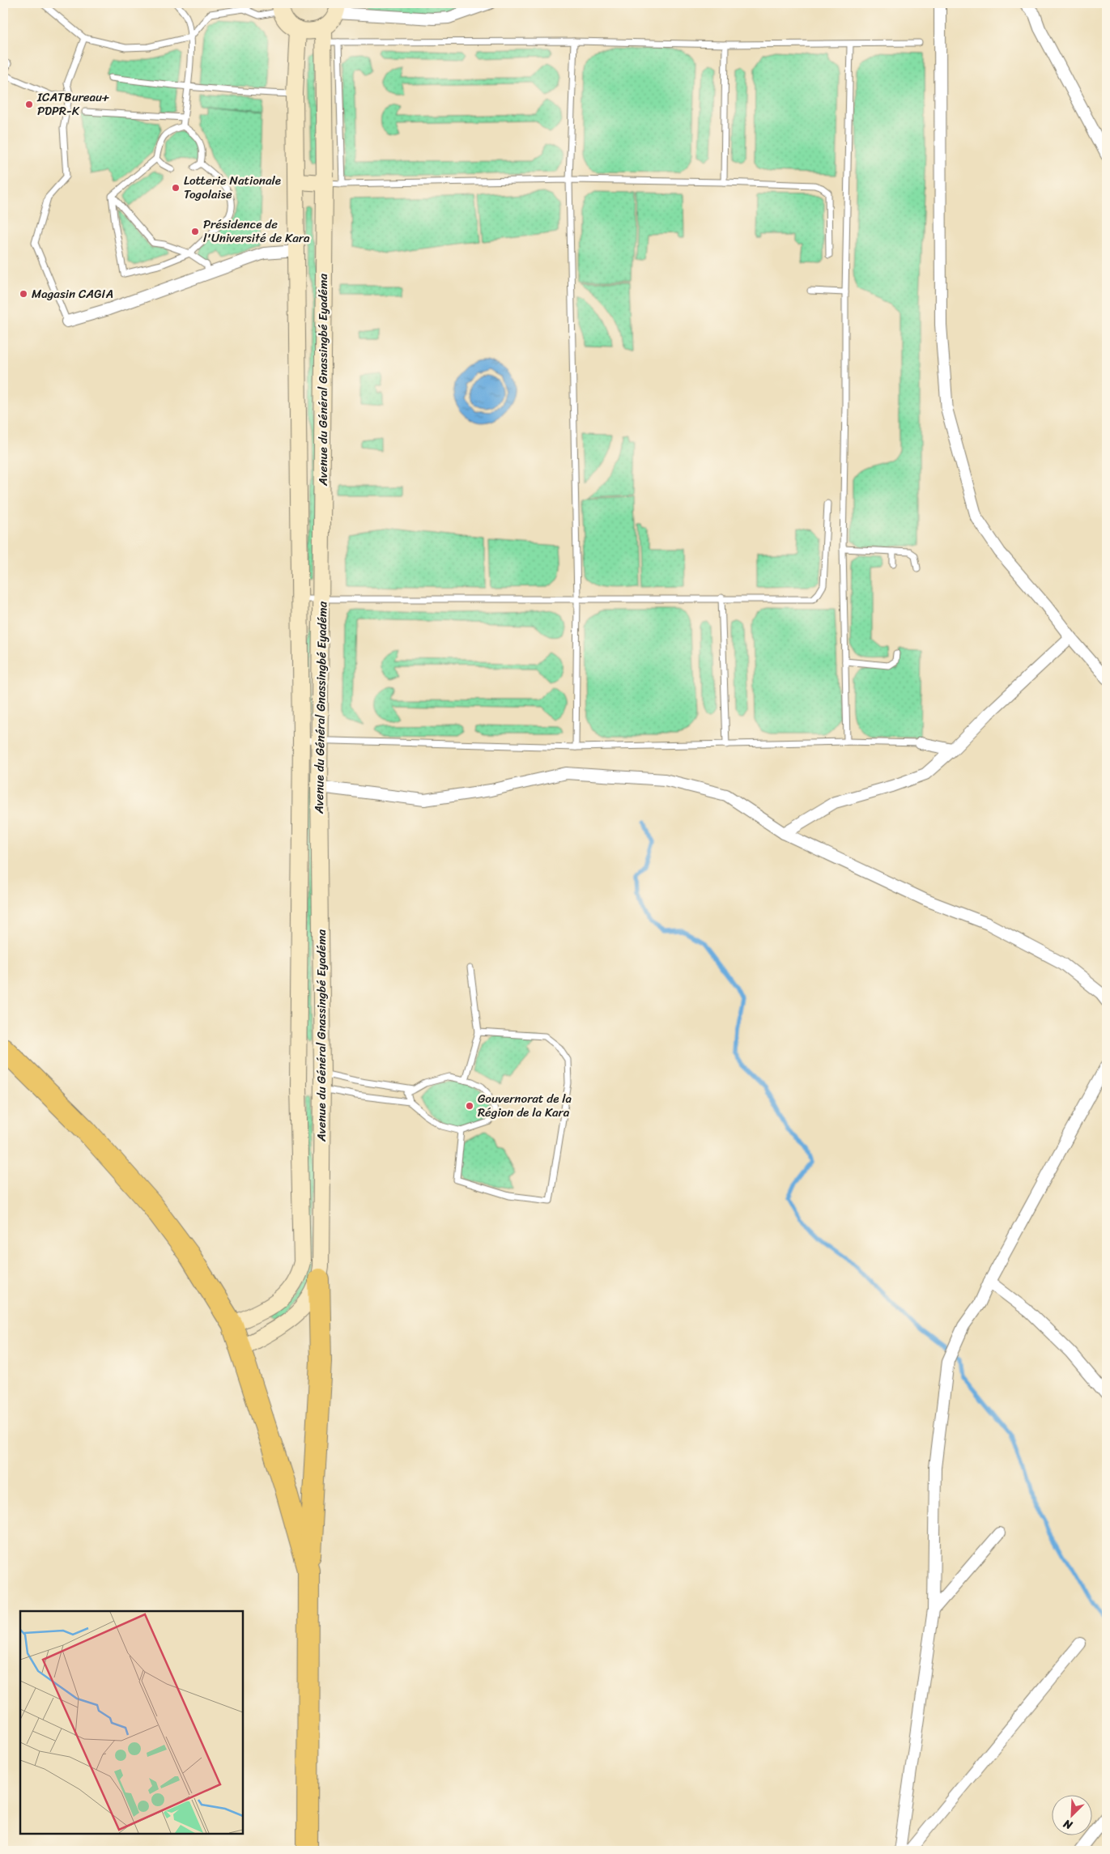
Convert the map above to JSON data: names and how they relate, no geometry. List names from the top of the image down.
{
  "streets": {
    "main road": ["Avenue du Général Gnassingbé Eyadéma"]
  },
  "places": [
    "ICATBureau+ PDPR-K",
    "Lotterie Nationale Togolaise",
    "Présidence de l'Université de Kara",
    "Magasin CAGIA",
    "Gouvernorat de la Région de la Kara"
  ],
  "north": "bottom left"
}
